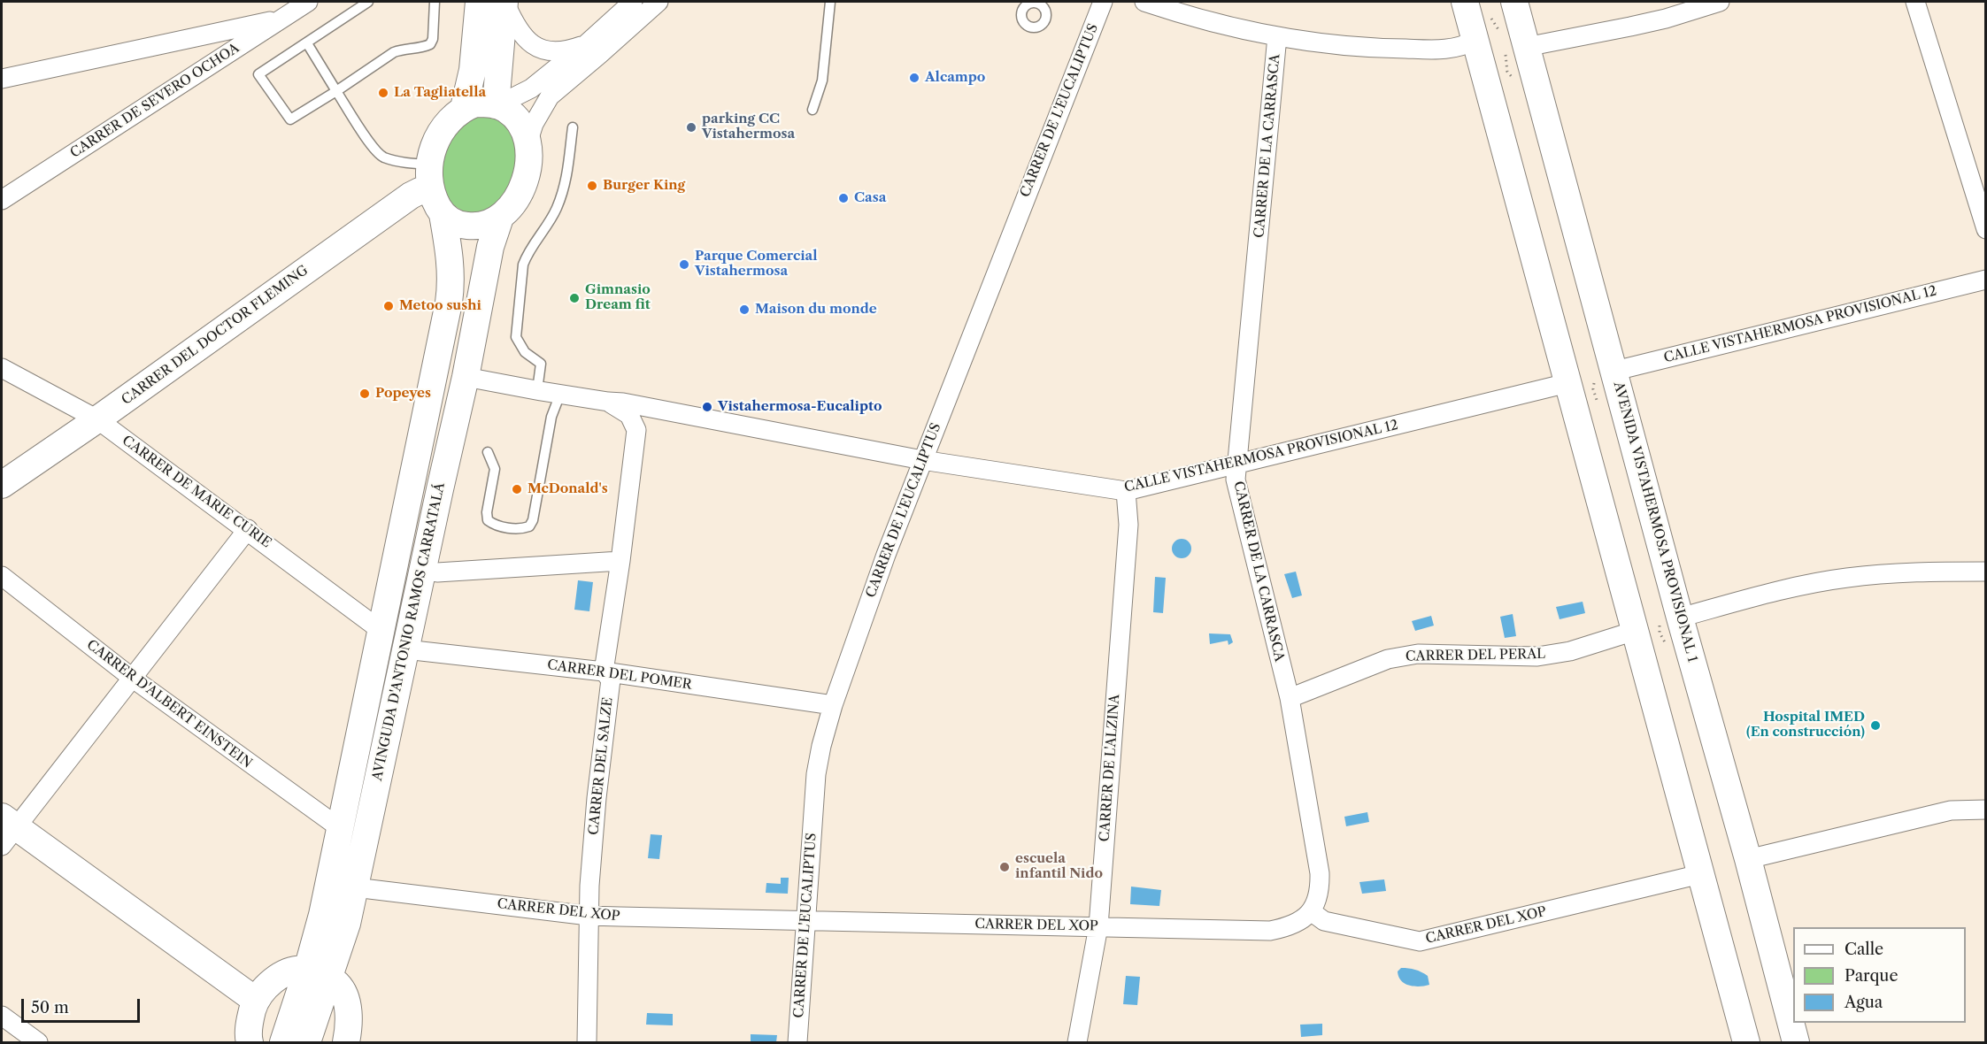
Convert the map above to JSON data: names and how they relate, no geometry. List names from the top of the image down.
{
  "streets": {
    "street": [
      "CARRER DE SEVERO OCHOA",
      "CARRER DE L'EUCALIPTUS",
      "CARRER DE LA CARRASCA",
      "CALLE VISTAHERMOSA PROVISIONAL 12",
      "CARRER DEL DOCTOR FLEMING",
      "CARRER DE MARIE CURIE",
      "AVENIDA VISTAHERMOSA PROVISIONAL 1",
      "AVINGUDA D'ANTONIO RAMOS CARRATALÁ",
      "CARRER DEL PERAL",
      "CARRER DEL POMER",
      "CARRER D'ALBERT EINSTEIN",
      "CARRER DEL SALZE",
      "CARRER DE L'ALZINA",
      "CARRER DEL XOP"
    ]
  },
  "crossings": [
    ["CARRER DE L'EUCALIPTUS", "CALLE VISTAHERMOSA PROVISIONAL 12"],
    ["CARRER DE L'EUCALIPTUS", "CARRER DEL POMER"],
    ["CARRER DE L'EUCALIPTUS", "CARRER DEL XOP"],
    ["CARRER DE LA CARRASCA", "CALLE VISTAHERMOSA PROVISIONAL 12"],
    ["CARRER DE LA CARRASCA", "CARRER DEL PERAL"],
    ["CARRER DE LA CARRASCA", "CARRER DEL XOP"],
    ["CALLE VISTAHERMOSA PROVISIONAL 12", "AVENIDA VISTAHERMOSA PROVISIONAL 1"],
    ["CALLE VISTAHERMOSA PROVISIONAL 12", "AVINGUDA D'ANTONIO RAMOS CARRATALÁ"],
    ["CALLE VISTAHERMOSA PROVISIONAL 12", "CARRER DEL SALZE"],
    ["CALLE VISTAHERMOSA PROVISIONAL 12", "CARRER DE L'ALZINA"],
    ["CARRER DEL DOCTOR FLEMING", "CARRER DE MARIE CURIE"],
    ["CARRER DEL DOCTOR FLEMING", "AVINGUDA D'ANTONIO RAMOS CARRATALÁ"],
    ["CARRER DE MARIE CURIE", "AVINGUDA D'ANTONIO RAMOS CARRATALÁ"],
    ["AVINGUDA D'ANTONIO RAMOS CARRATALÁ", "CARRER DEL POMER"],
    ["AVINGUDA D'ANTONIO RAMOS CARRATALÁ", "CARRER D'ALBERT EINSTEIN"],
    ["AVINGUDA D'ANTONIO RAMOS CARRATALÁ", "CARRER DEL XOP"],
    ["CARRER DEL POMER", "CARRER DEL SALZE"],
    ["CARRER DEL SALZE", "CARRER DEL XOP"],
    ["CARRER DE L'ALZINA", "CARRER DEL XOP"]
  ],
  "places": [
    "Alcampo",
    "La Tagliatella",
    "parking CC Vistahermosa",
    "Burger King",
    "Casa",
    "Parque Comercial Vistahermosa",
    "Gimnasio Dream fit",
    "Metoo sushi",
    "Maison du monde",
    "Popeyes",
    "Vistahermosa-Eucalipto",
    "McDonald's",
    "Hospital IMED (En construcción)",
    "escuela infantil Nido"
  ],
  "legend": ["Calle", "Parque", "Agua"],
  "scale_bar": "50 m"
}
